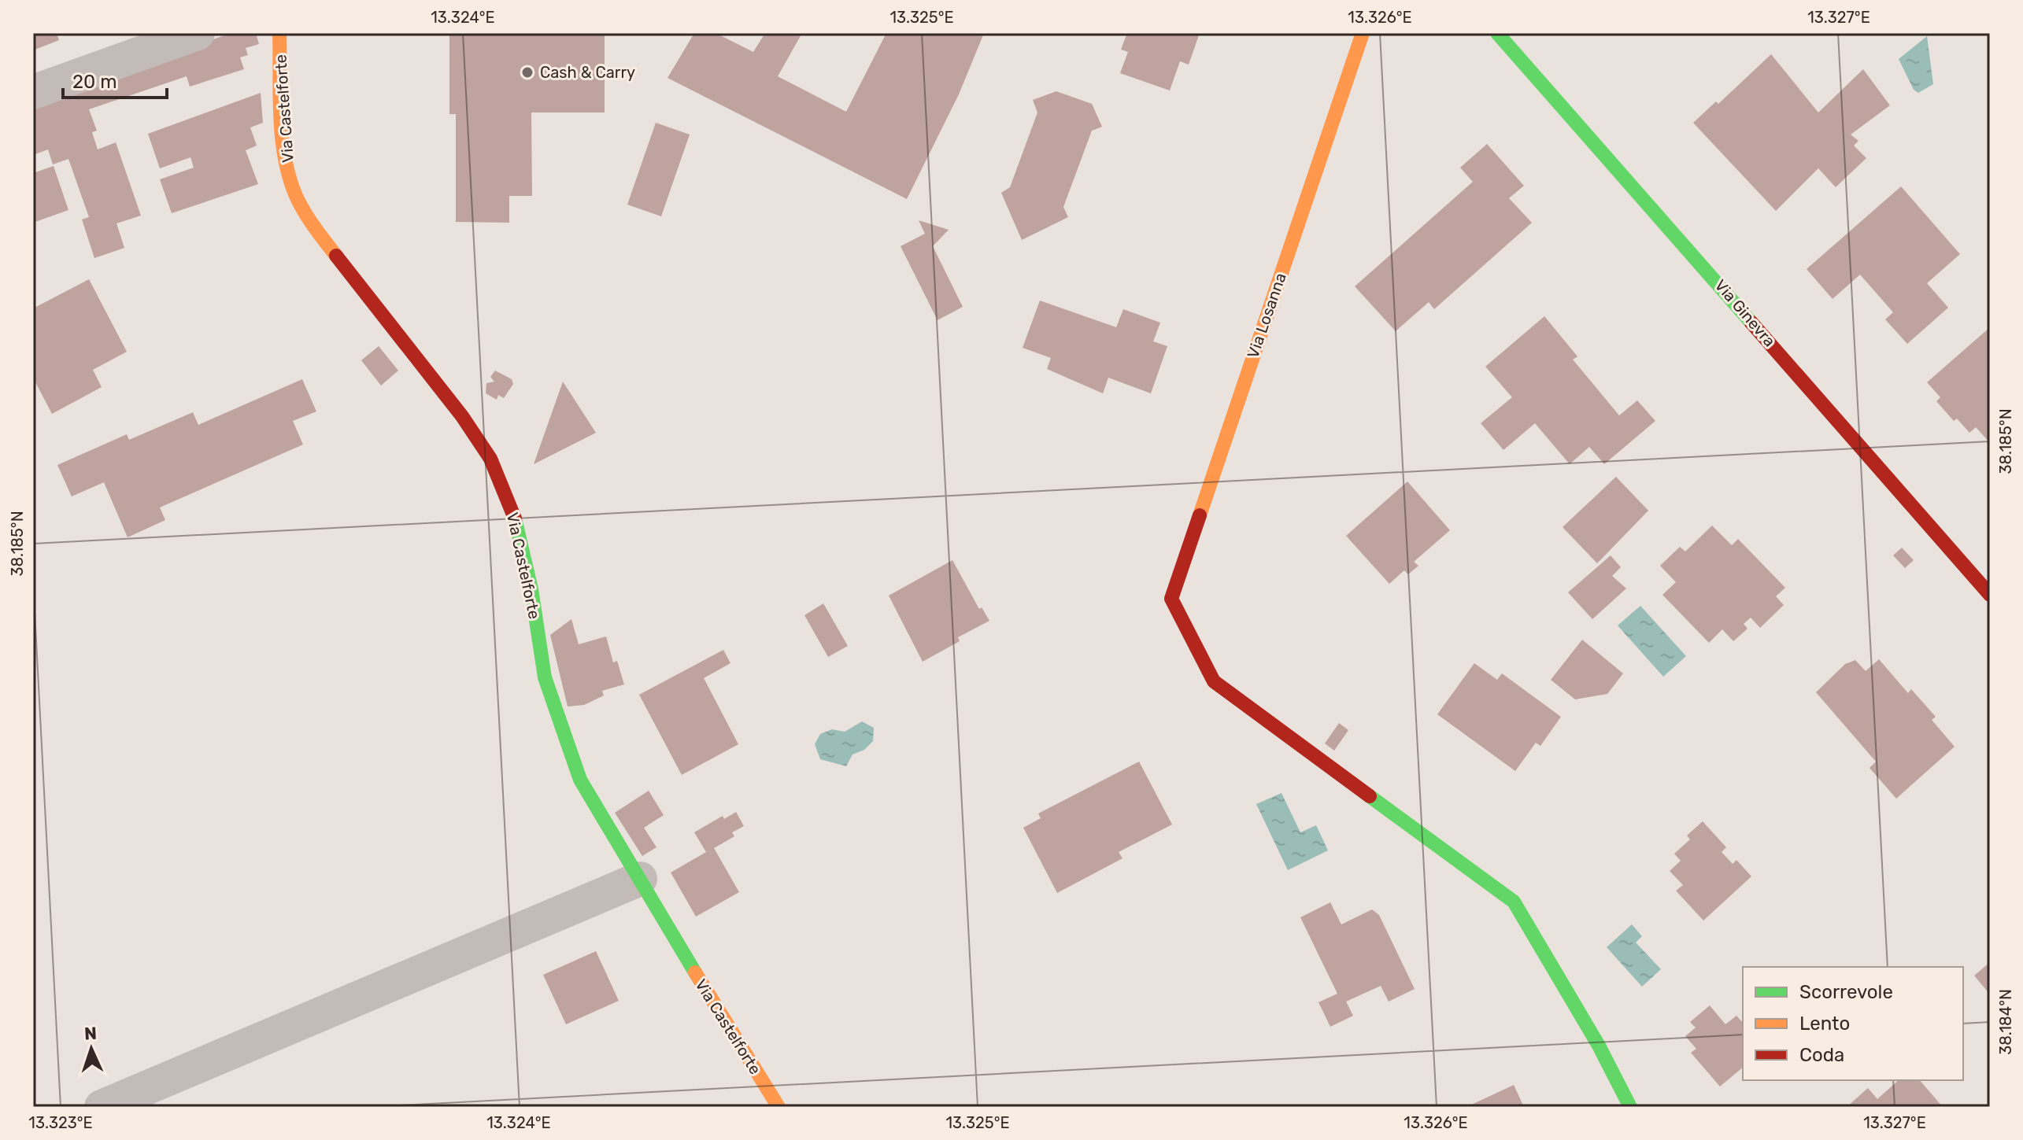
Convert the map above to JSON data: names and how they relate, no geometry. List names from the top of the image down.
{
  "streets": {
    "street": ["Via Castelforte", "Via Ginevra", "Via Losanna"]
  },
  "places": ["Cash & Carry"],
  "legend": ["Scorrevole", "Lento", "Coda"],
  "scale_bar": "20 m",
  "north": "top",
  "coordinates": [
    "13.324°E",
    "13.325°E",
    "13.326°E",
    "13.327°E",
    "38.185°N",
    "38.184°N",
    "13.323°E"
  ]
}
